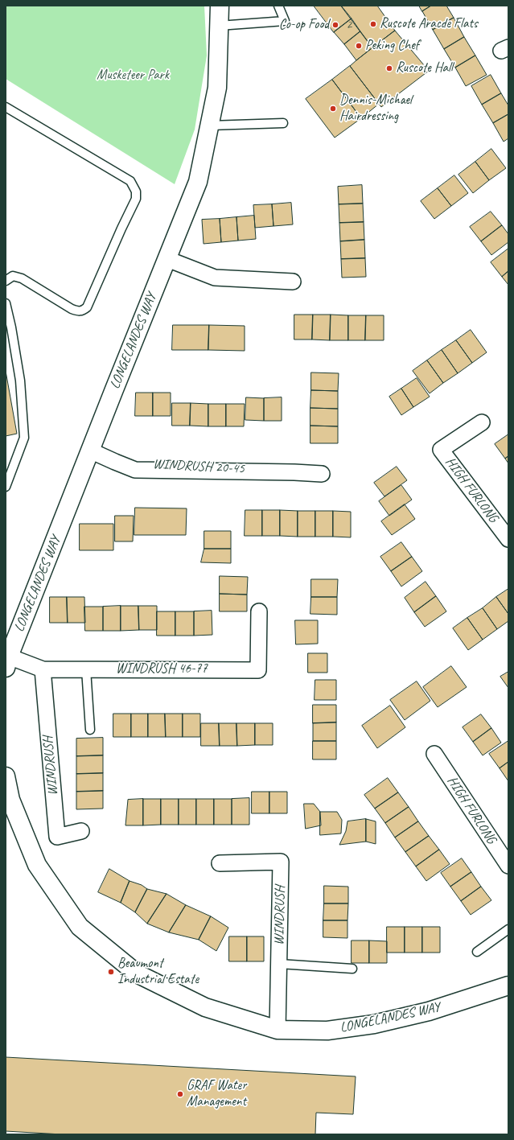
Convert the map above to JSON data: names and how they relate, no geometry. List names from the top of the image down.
{
  "streets": {
    "street": [
      "LONGELANDES WAY",
      "WINDRUSH 20-45",
      "HIGH FURLONG",
      "WINDRUSH 46-77",
      "WINDRUSH"
    ]
  },
  "crossings": [
    ["LONGELANDES WAY", "WINDRUSH 20-45"],
    ["LONGELANDES WAY", "WINDRUSH 46-77"],
    ["LONGELANDES WAY", "WINDRUSH"],
    ["WINDRUSH 46-77", "WINDRUSH"]
  ],
  "parks": ["Musketeer Park"],
  "places": [
    "Ruscote Aracde Flats",
    "Co-op Food",
    "Peking Chef",
    "Ruscote Hall",
    "Dennis-Michael Hairdressing",
    "Beaumont Industrial Estate",
    "GRAF Water Management"
  ],
  "house_numbers": ["2"]
}
